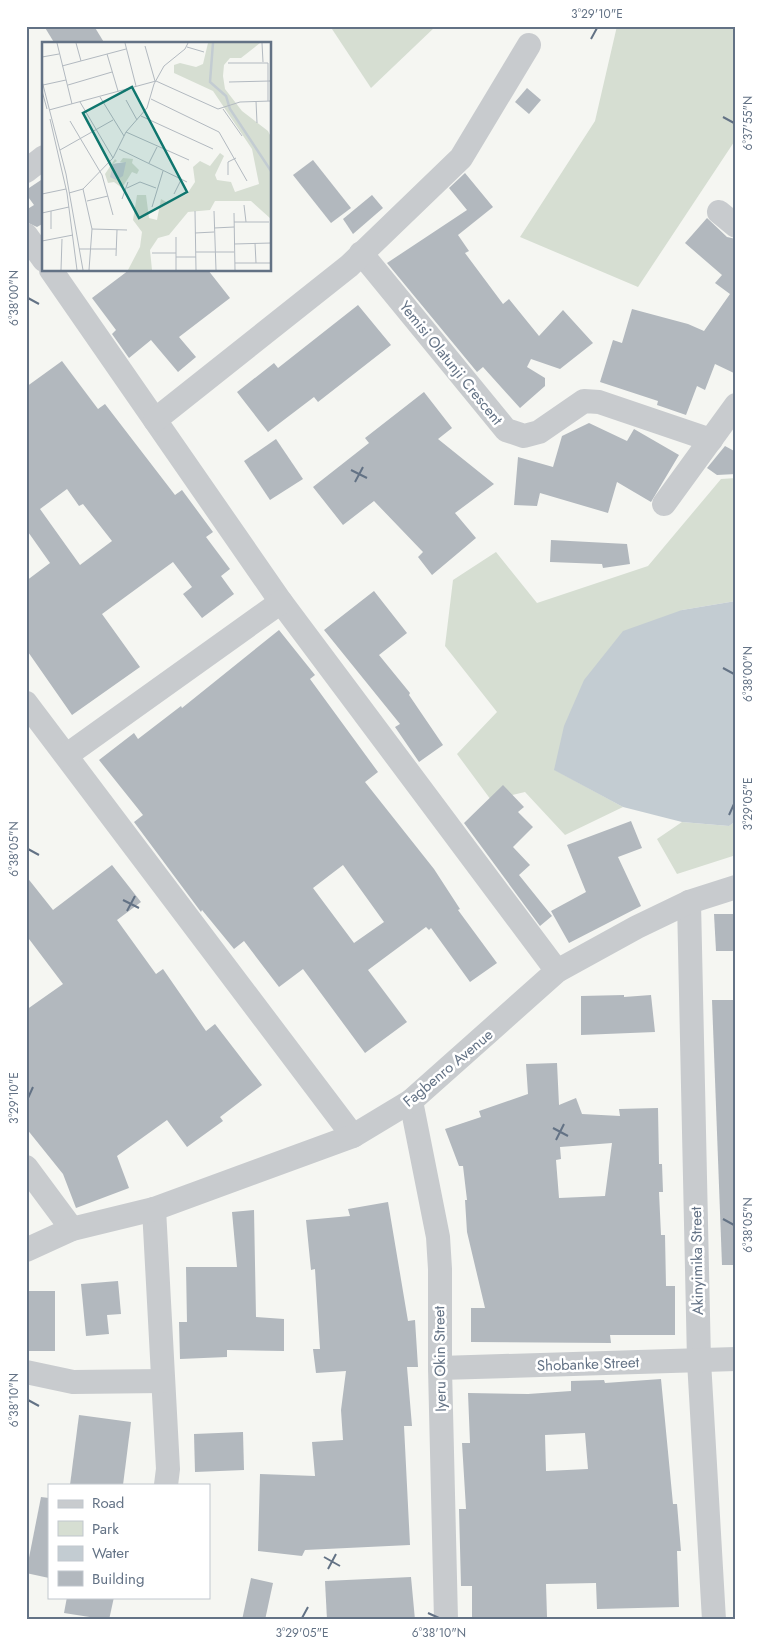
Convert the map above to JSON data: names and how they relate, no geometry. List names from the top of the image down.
{
  "streets": {
    "street": [
      "Yemisi Olatunji Crescent",
      "Fagbenro Avenue",
      "Akinyimika Street",
      "Iyeru Okin Street",
      "Shobanke Street"
    ]
  },
  "crossings": [
    ["Fagbenro Avenue", "Akinyimika Street"],
    ["Fagbenro Avenue", "Iyeru Okin Street"],
    ["Akinyimika Street", "Shobanke Street"],
    ["Iyeru Okin Street", "Shobanke Street"]
  ],
  "legend": [
    "Road",
    "Park",
    "Water",
    "Building"
  ],
  "coordinates": [
    "3°29'10\"E",
    "6°37'55\"N",
    "6°38'00\"N",
    "3°29'05\"E",
    "6°38'05\"N",
    "6°38'10\"N"
  ]
}
